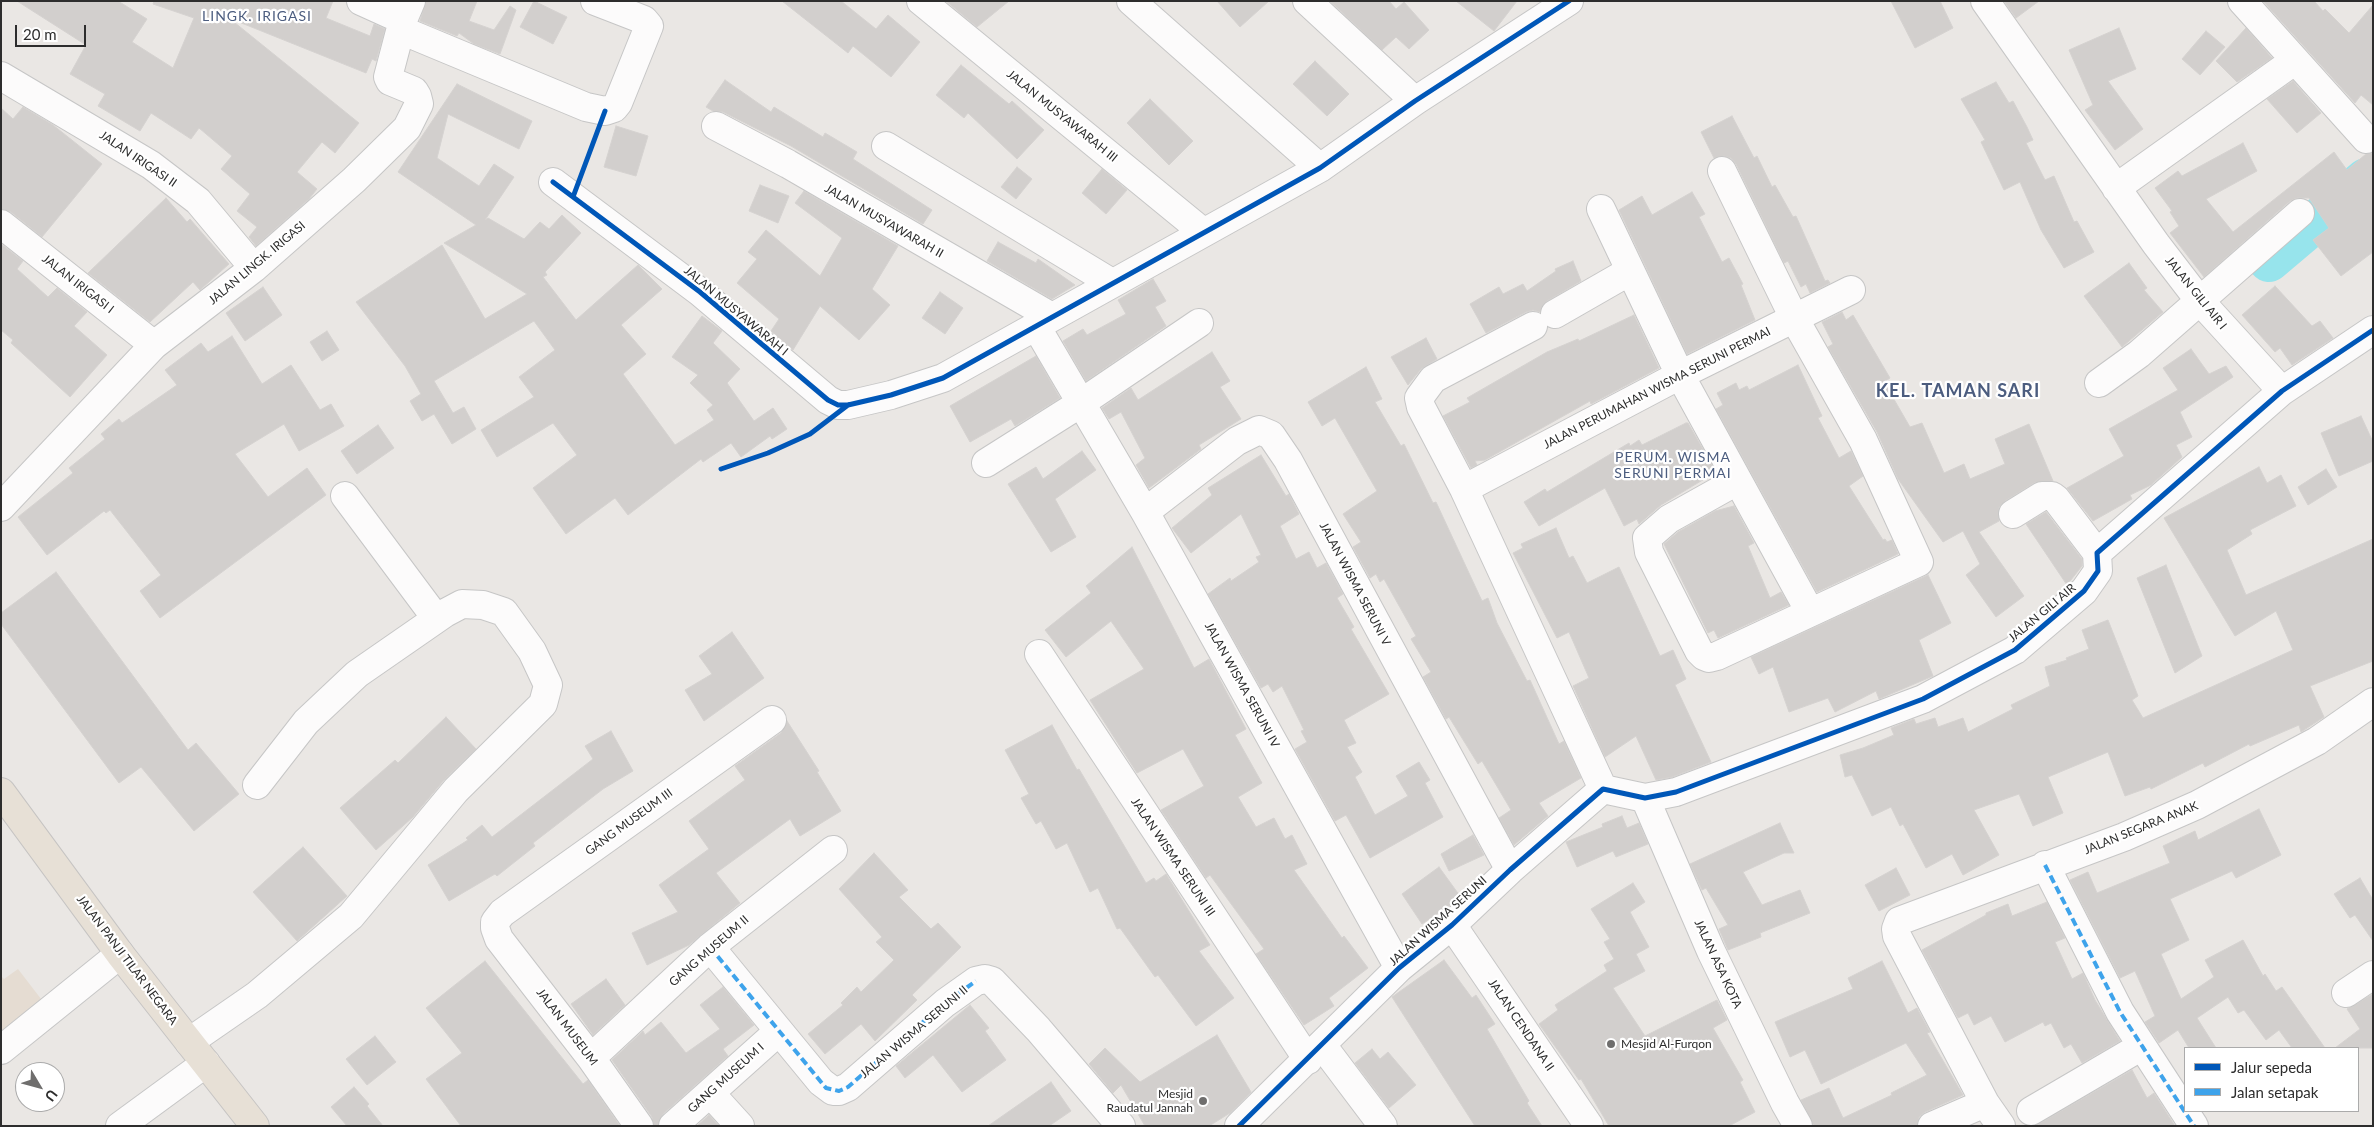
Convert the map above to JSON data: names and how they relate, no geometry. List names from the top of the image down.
{
  "streets": {
    "main road": ["JALAN PANJI TILAR NEGARA"],
    "street": [
      "JALAN MUSYAWARAH III",
      "JALAN IRIGASI II",
      "JALAN MUSYAWARAH II",
      "JALAN LINGK. IRIGASI",
      "JALAN IRIGASI I",
      "JALAN GILI AIR I",
      "JALAN MUSYAWARAH I",
      "JALAN PERUMAHAN WISMA SERUNI PERMAI",
      "JALAN WISMA SERUNI V",
      "JALAN GILI AIR",
      "JALAN WISMA SERUNI IV",
      "GANG MUSEUM III",
      "JALAN SEGARA ANAK",
      "JALAN WISMA SERUNI III",
      "JALAN WISMA SERUNI",
      "GANG MUSEUM II",
      "JALAN ASA KOTA",
      "JALAN CENDANA II",
      "JALAN MUSEUM",
      "JALAN WISMA SERUNI II",
      "GANG MUSEUM I"
    ]
  },
  "crossings": [
    ["JALAN MUSYAWARAH III", "JALAN MUSYAWARAH I"],
    ["JALAN IRIGASI II", "JALAN LINGK. IRIGASI"],
    ["JALAN MUSYAWARAH II", "JALAN MUSYAWARAH I"],
    ["JALAN MUSYAWARAH II", "JALAN WISMA SERUNI IV"],
    ["JALAN LINGK. IRIGASI", "JALAN IRIGASI I"],
    ["JALAN MUSYAWARAH I", "JALAN WISMA SERUNI IV"],
    ["JALAN WISMA SERUNI V", "JALAN WISMA SERUNI IV"],
    ["JALAN WISMA SERUNI V", "JALAN WISMA SERUNI"],
    ["JALAN GILI AIR", "JALAN ASA KOTA"],
    ["JALAN WISMA SERUNI IV", "JALAN WISMA SERUNI"],
    ["GANG MUSEUM III", "JALAN MUSEUM"],
    ["JALAN WISMA SERUNI III", "JALAN WISMA SERUNI"],
    ["JALAN WISMA SERUNI", "JALAN CENDANA II"],
    ["GANG MUSEUM II", "JALAN MUSEUM"],
    ["GANG MUSEUM II", "JALAN WISMA SERUNI II"],
    ["JALAN WISMA SERUNI II", "GANG MUSEUM I"]
  ],
  "districts": ["LINGK. IRIGASI", "KEL. TAMAN SARI", "PERUM. WISMA SERUNI PERMAI"],
  "places": ["Mesjid Al-Furqon", "Mesjid Raudatul Jannah"],
  "legend": ["Jalur sepeda", "Jalan setapak"],
  "scale_bar": "20 m",
  "north": "bottom right"
}
